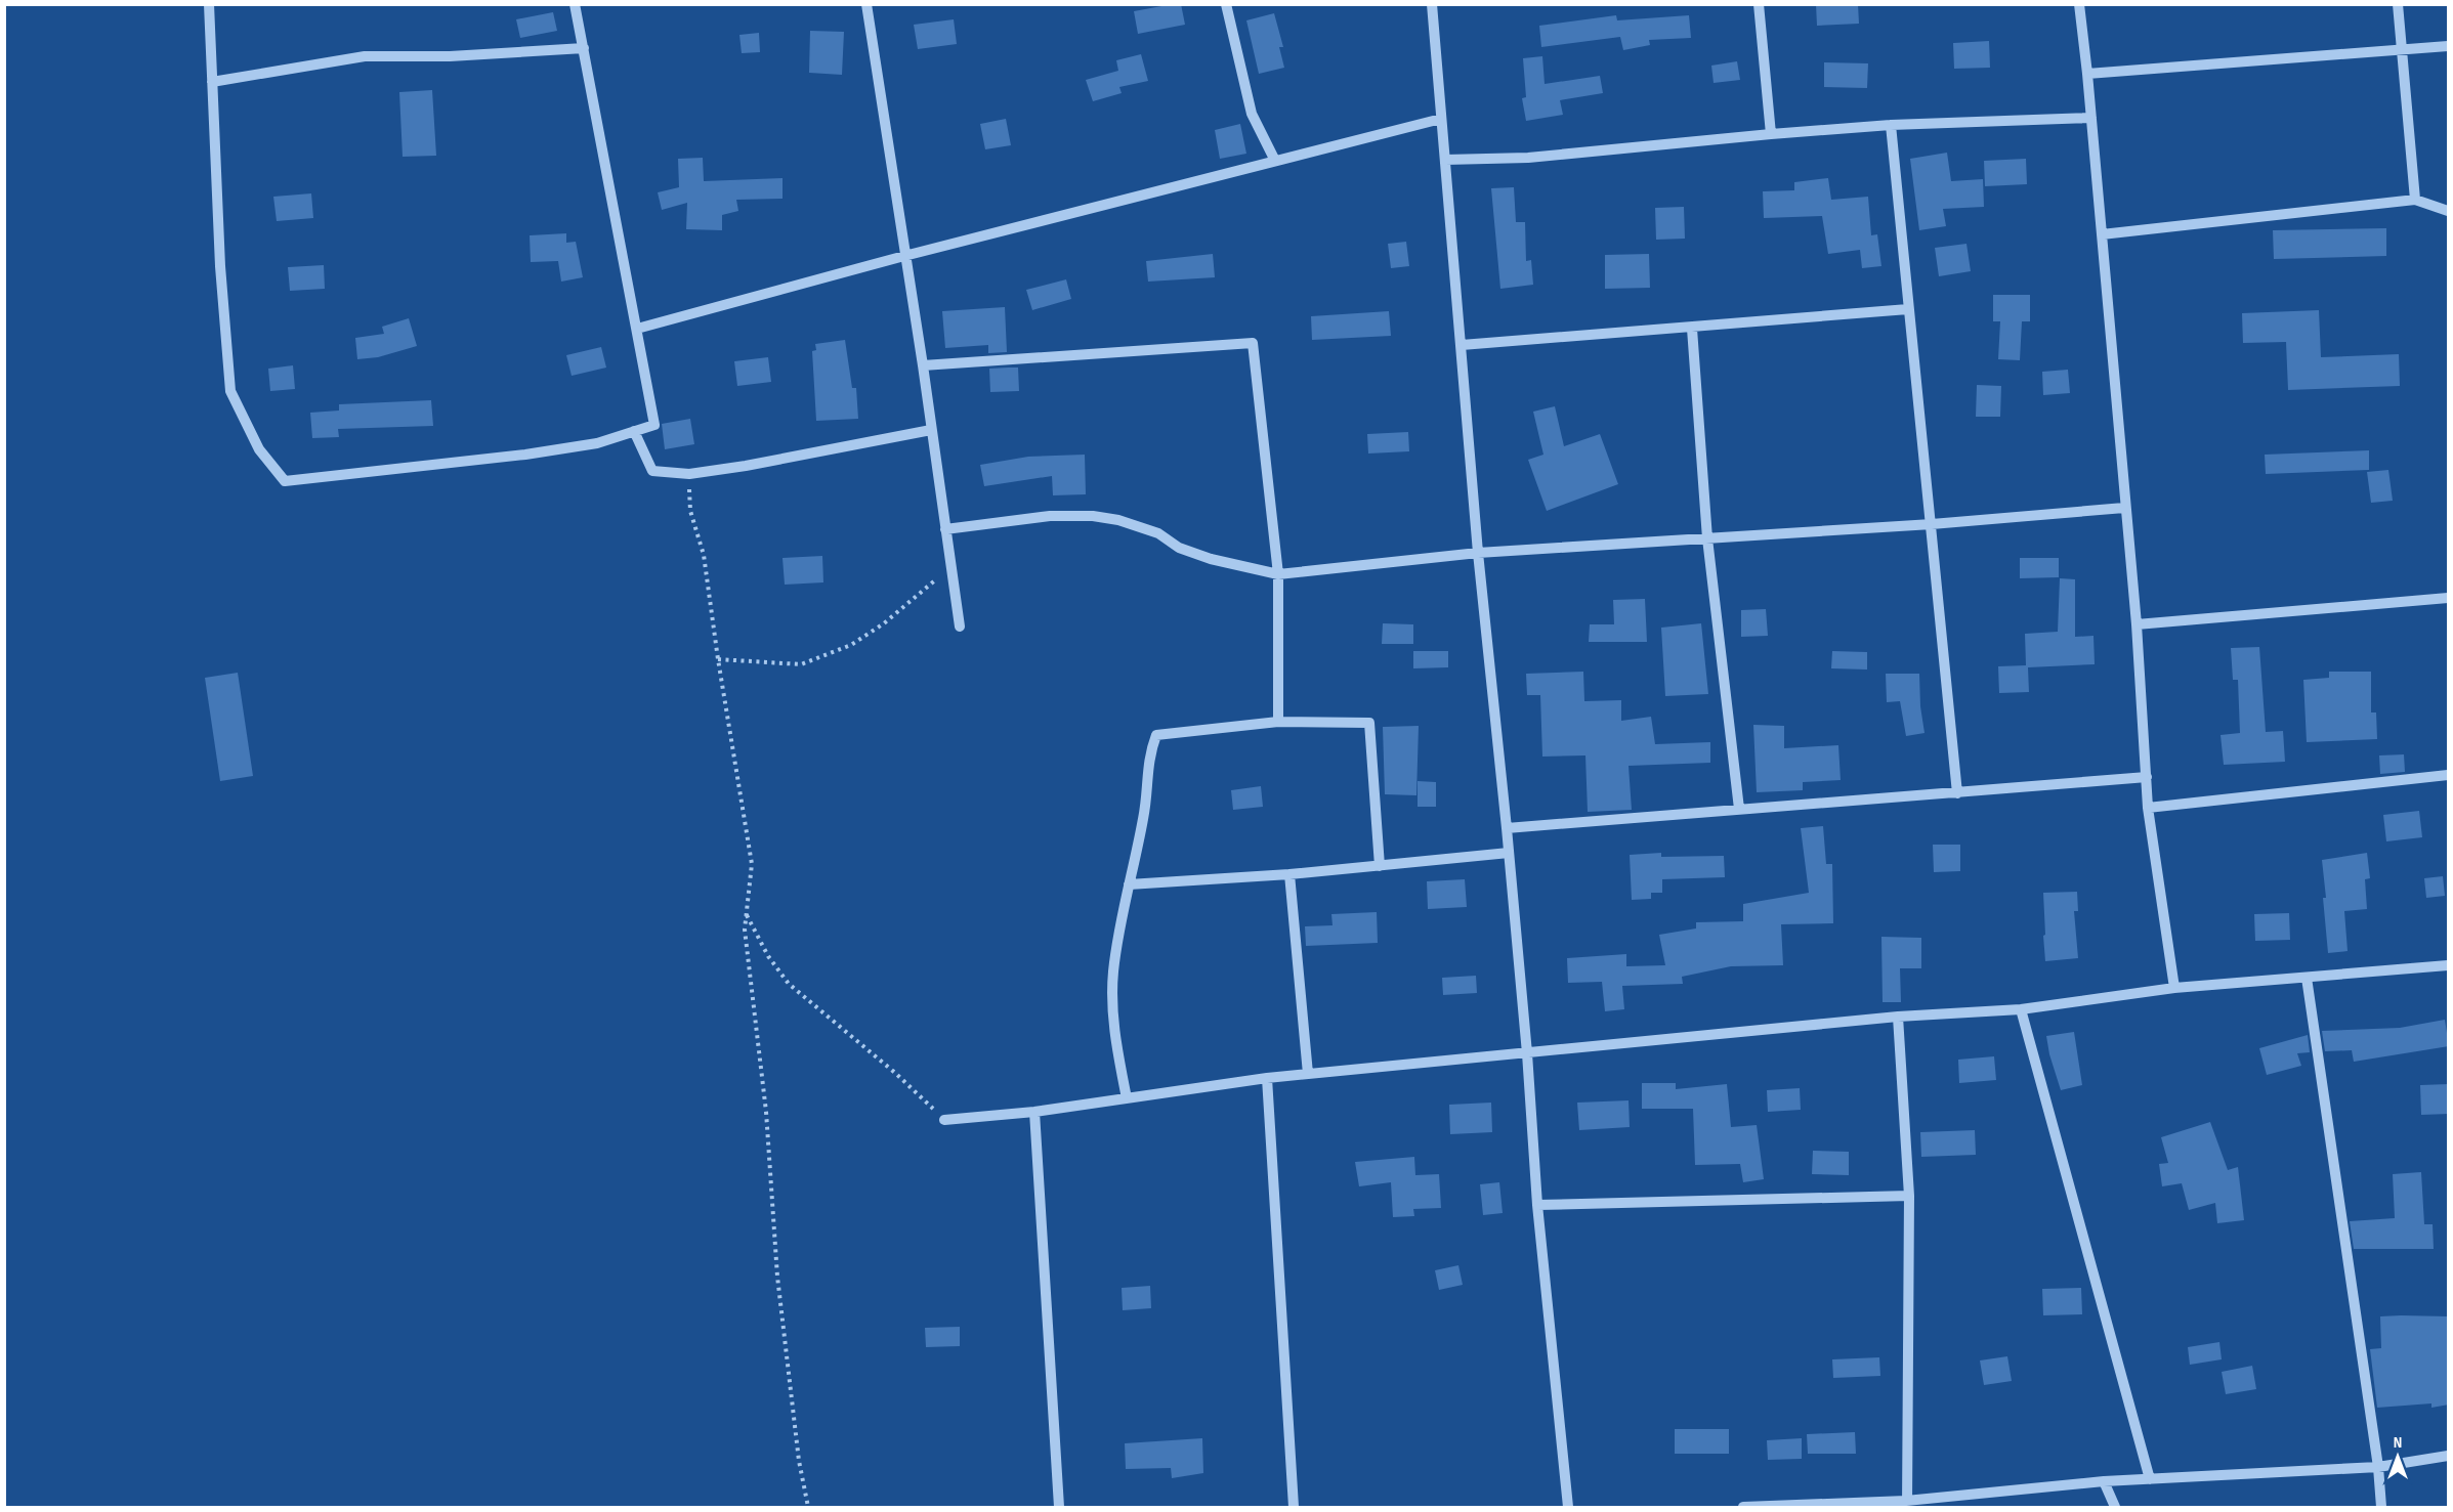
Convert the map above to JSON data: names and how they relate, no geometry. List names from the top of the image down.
{
  "north": "top"
}
